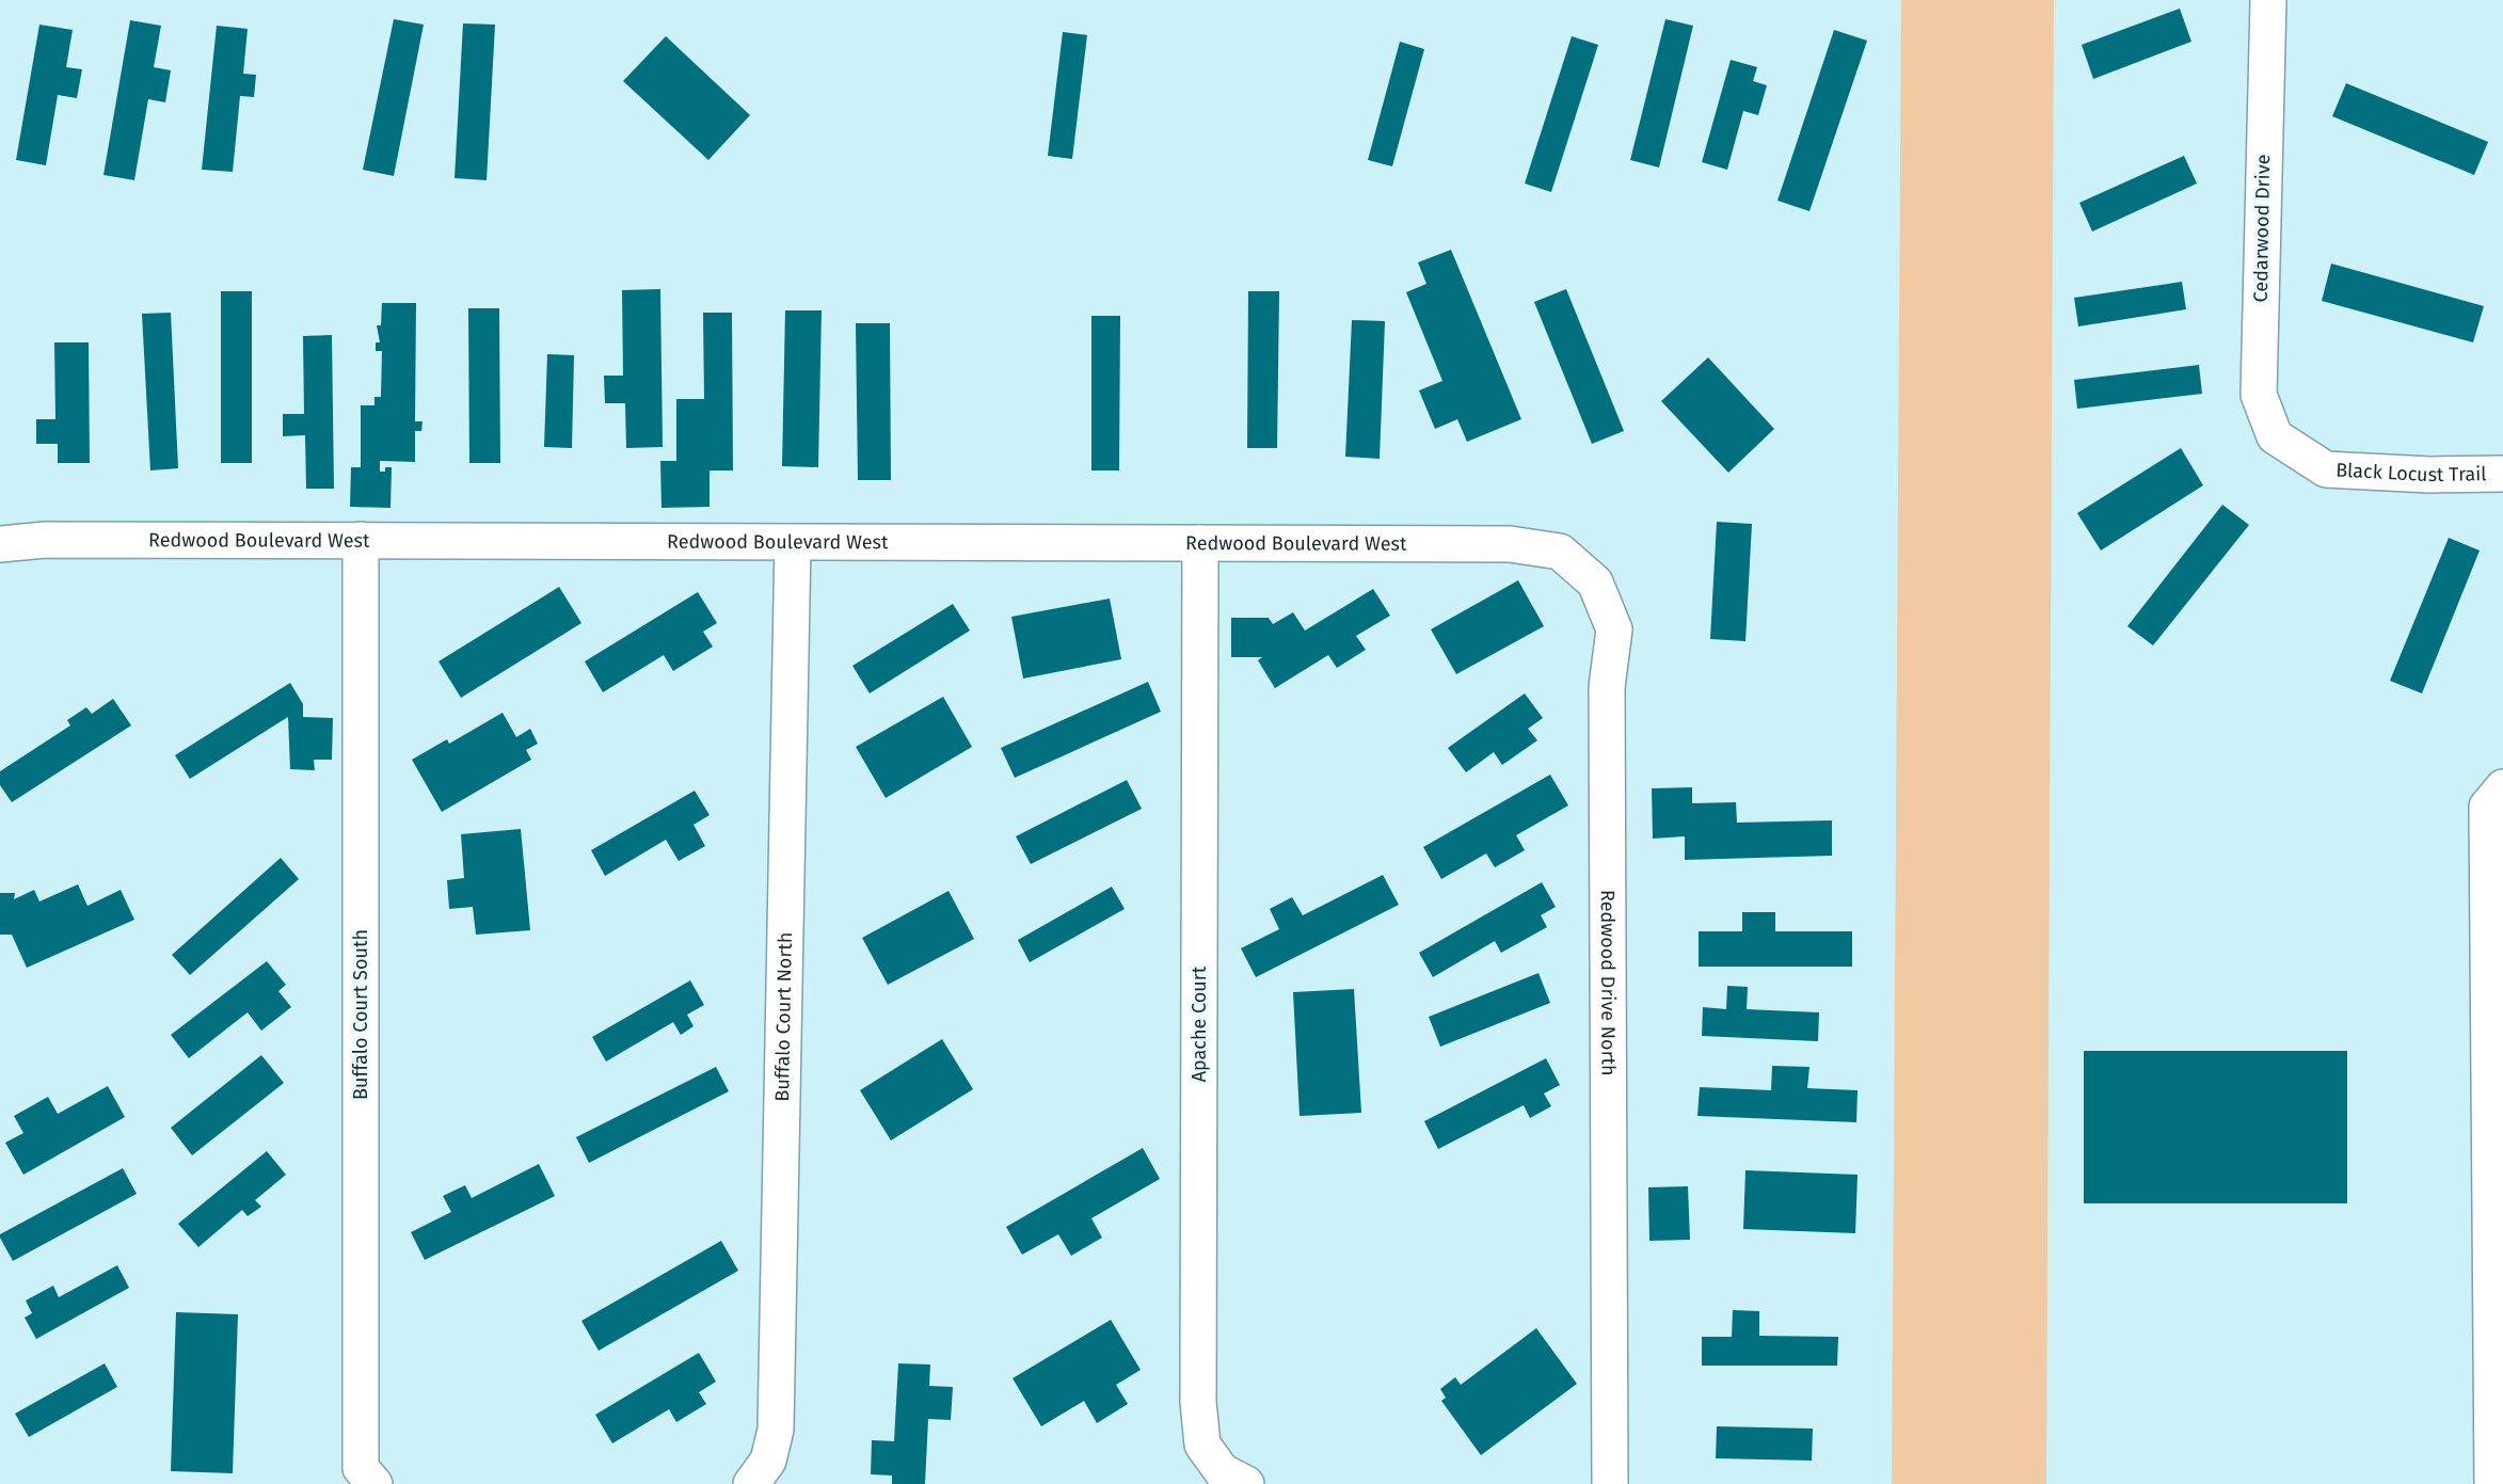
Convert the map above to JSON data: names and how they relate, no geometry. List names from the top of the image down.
{
  "streets": {
    "street": [
      "Cedarwood Drive",
      "Black Locust Trail",
      "Redwood Boulevard West",
      "Redwood Drive North",
      "Buffalo Court South",
      "Buffalo Court North",
      "Apache Court"
    ]
  },
  "crossings": [
    ["Cedarwood Drive", "Black Locust Trail"],
    ["Redwood Boulevard West", "Redwood Drive North"],
    ["Redwood Boulevard West", "Buffalo Court South"],
    ["Redwood Boulevard West", "Buffalo Court North"],
    ["Redwood Boulevard West", "Apache Court"]
  ]
}
